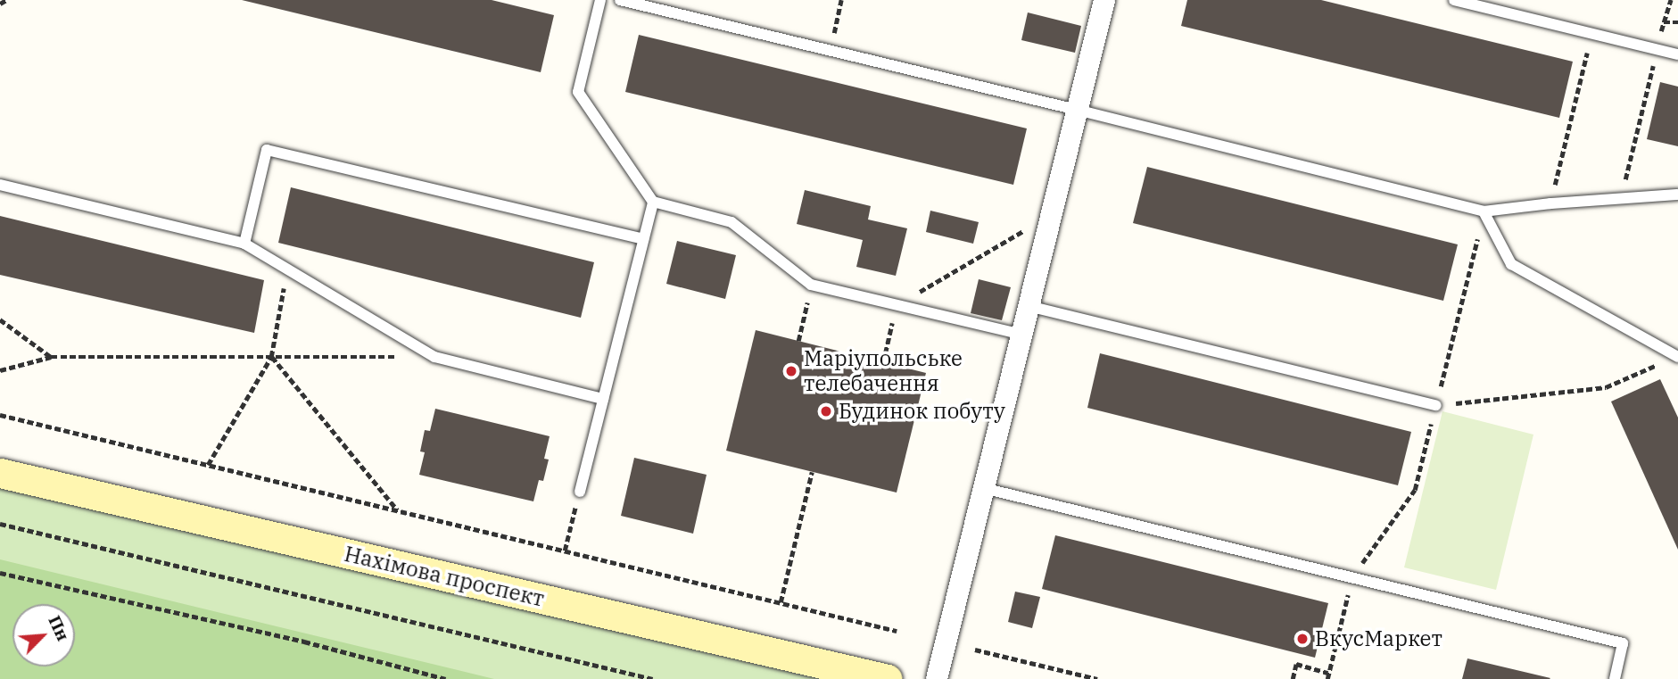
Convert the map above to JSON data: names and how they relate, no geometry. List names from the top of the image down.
{
  "streets": {
    "main road": ["Нахімова проспект"]
  },
  "places": ["Маріупольське телебачення", "Будинок побуту", "ВкусМаркет"],
  "north": "top right"
}
